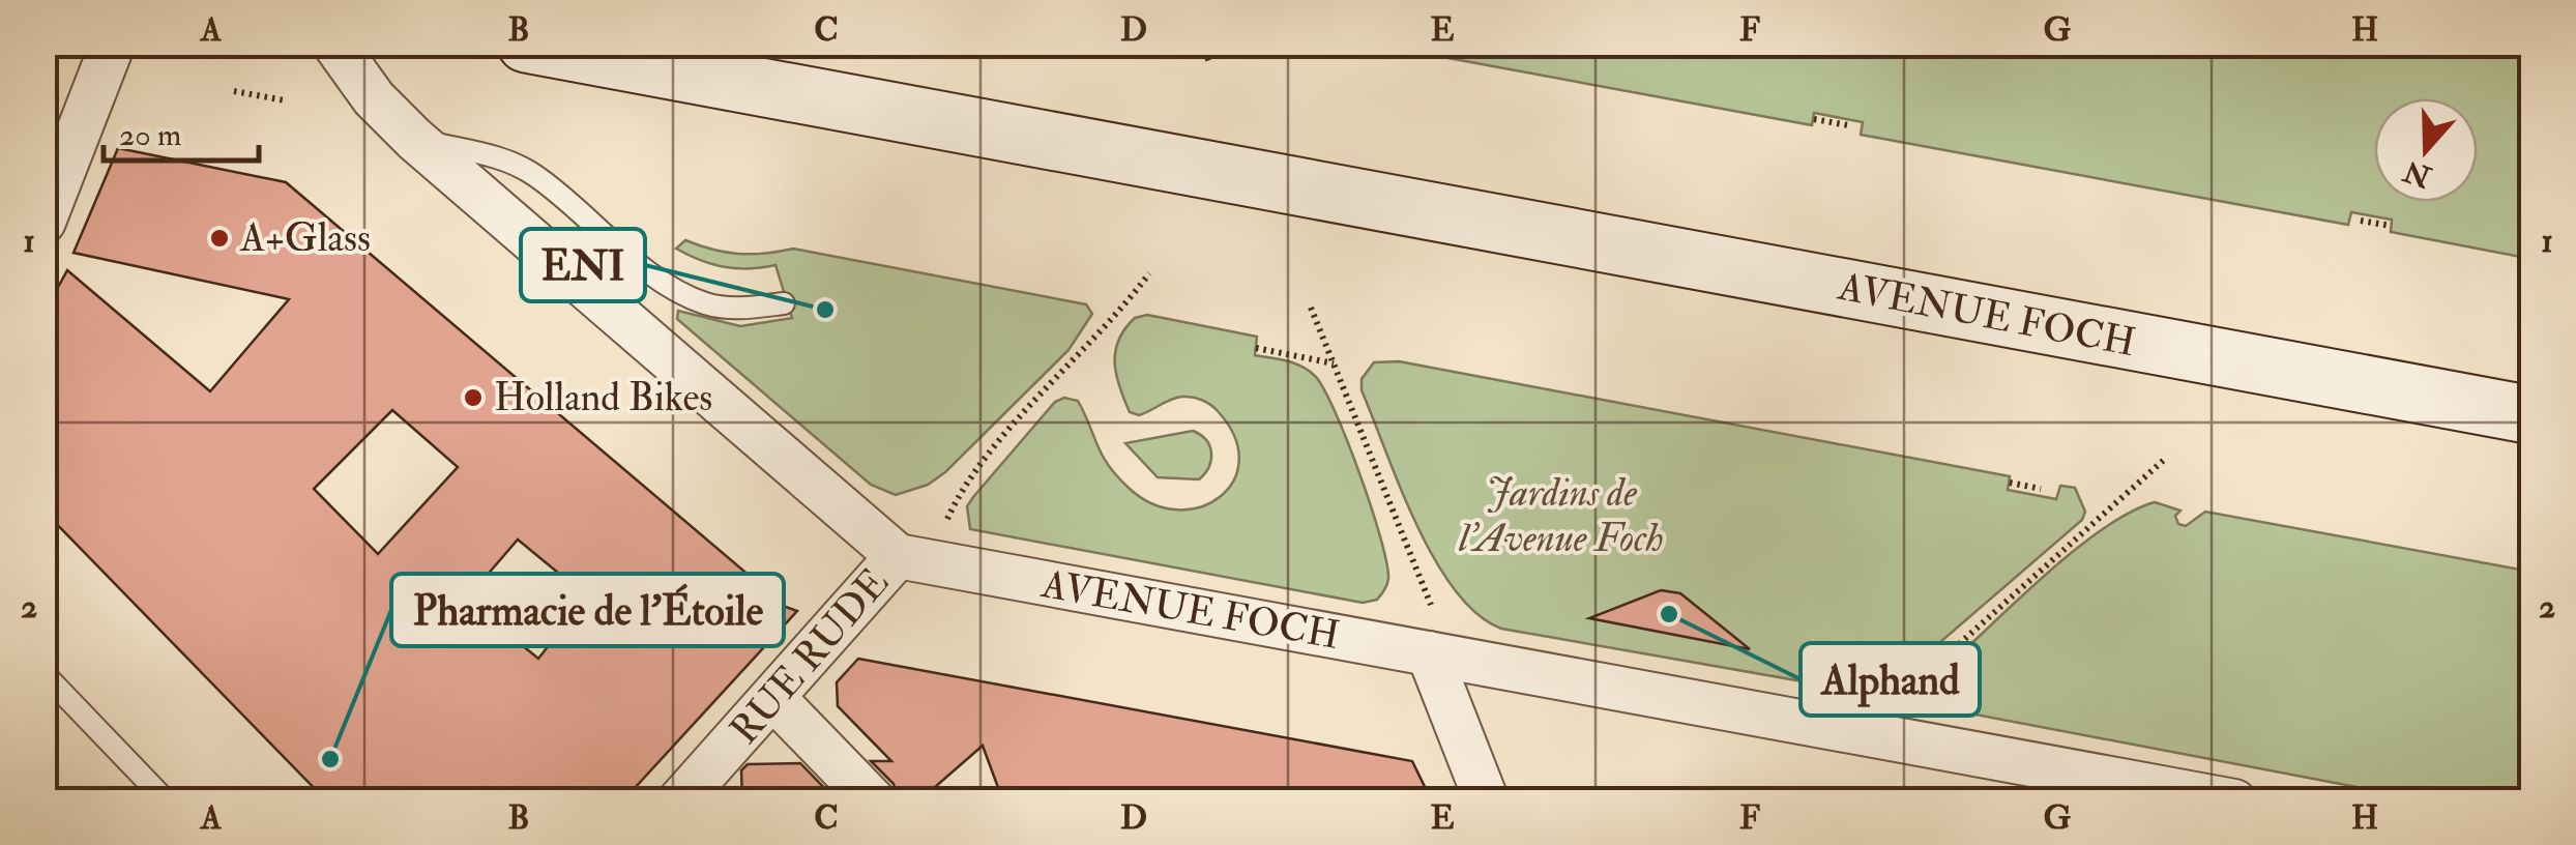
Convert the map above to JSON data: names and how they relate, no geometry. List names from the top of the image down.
{
  "streets": {
    "main road": ["AVENUE FOCH"],
    "street": ["RUE RUDE"]
  },
  "crossings": [
    ["AVENUE FOCH", "RUE RUDE"]
  ],
  "parks": ["Jardins de l'Avenue Foch"],
  "places": [
    "A+Glass",
    "ENI",
    "Holland Bikes",
    "Alphand",
    "Pharmacie de l'Étoile"
  ],
  "scale_bar": "20 m",
  "north": "bottom",
  "grid": {
    "columns": [
      "A",
      "B",
      "C",
      "D",
      "E",
      "F",
      "G",
      "H"
    ],
    "rows": ["1", "2"]
  }
}
